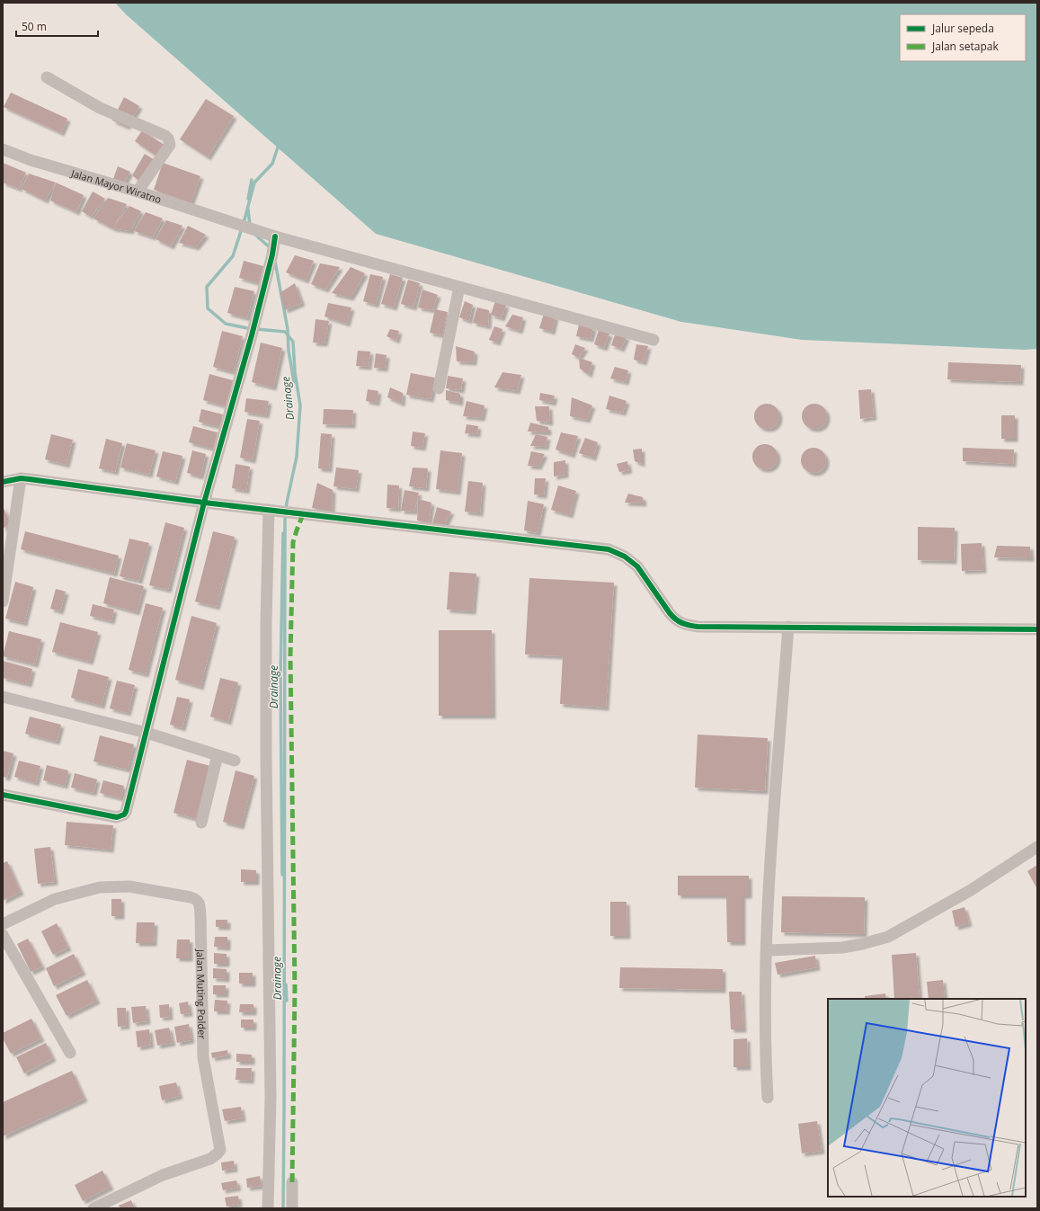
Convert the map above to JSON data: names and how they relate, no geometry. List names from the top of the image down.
{
  "streets": {
    "street": ["Jalan Mayor Wiratno", "Jalan Muting Polder"]
  },
  "water": ["Drainage"],
  "legend": ["Jalur sepeda", "Jalan setapak"],
  "scale_bar": "50 m"
}
